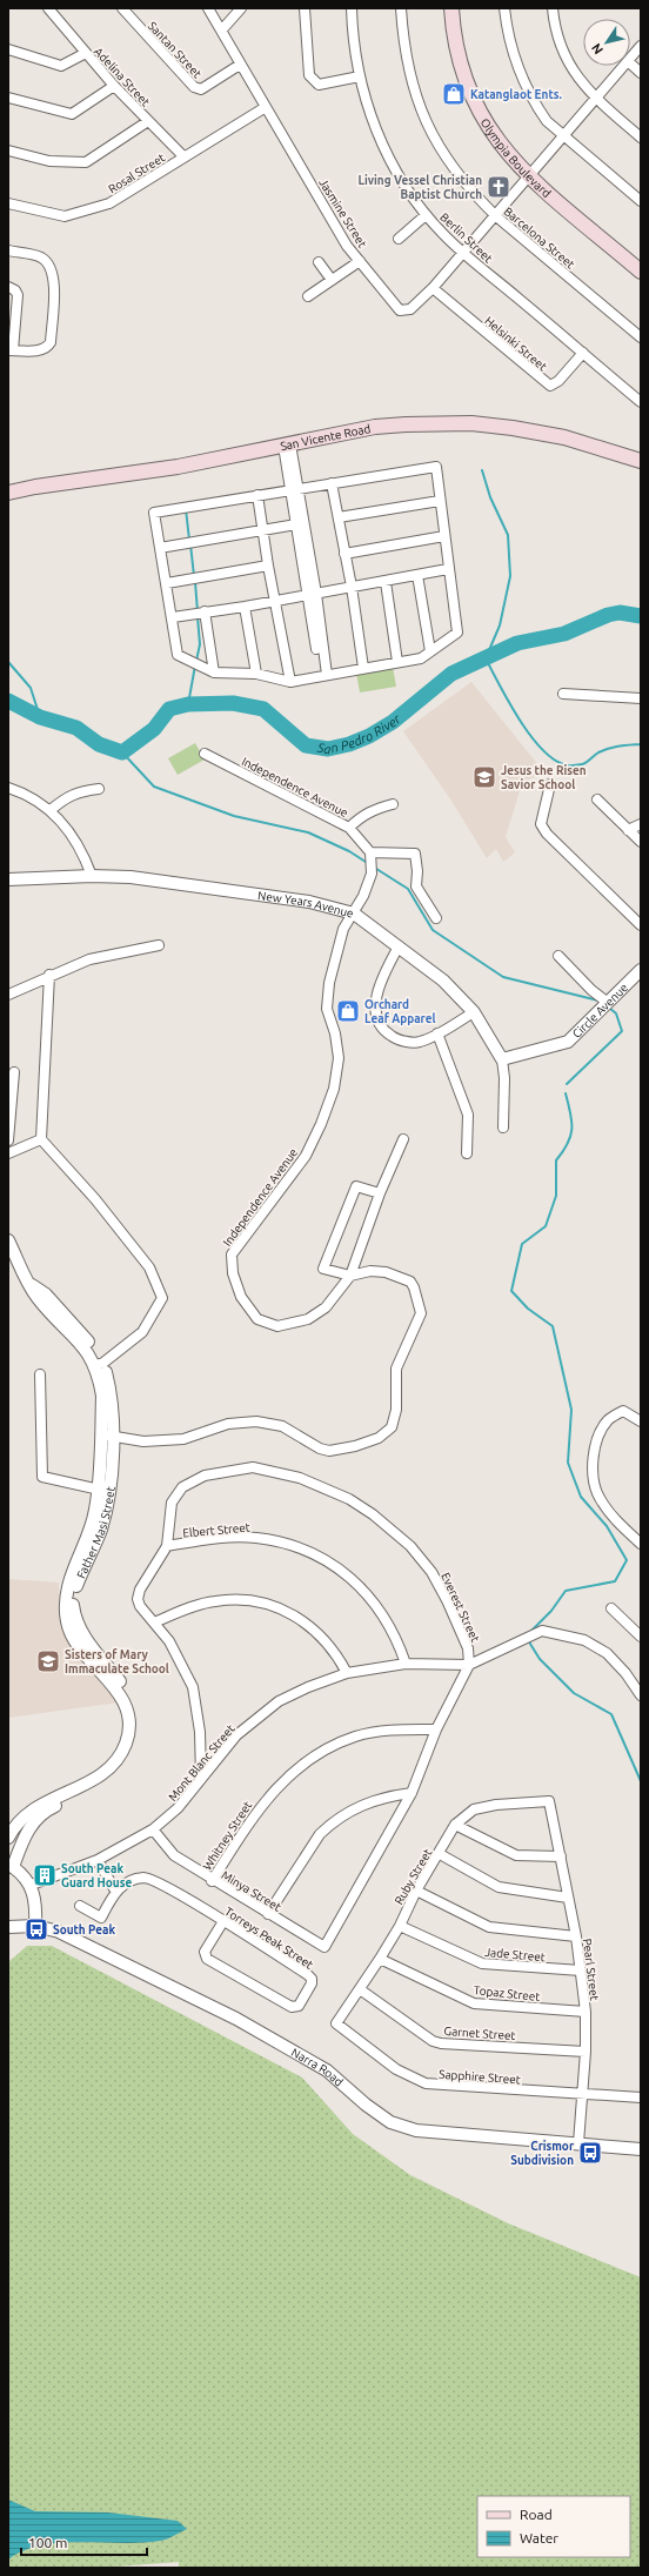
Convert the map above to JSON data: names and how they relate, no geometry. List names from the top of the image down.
{
  "streets": {
    "main road": ["Olympia Boulevard", "San Vicente Road"],
    "street": [
      "Santan Street",
      "Adelina Street",
      "Rosal Street",
      "Jasmine Street",
      "Berlin Street",
      "Barcelona Street",
      "Helsinki Street",
      "Independence Avenue",
      "New Years Avenue",
      "Circle Avenue",
      "Elbert Street",
      "Father Masi Street",
      "Everest Street",
      "Mont Blanc Street",
      "Whitney Street",
      "Ruby Street",
      "Minya Street",
      "Torreys Peak Street",
      "Jade Street",
      "Pearl Street",
      "Topaz Street",
      "Garnet Street",
      "Narra Road",
      "Sapphire Street"
    ]
  },
  "crossings": [
    ["Santan Street", "Jasmine Street"],
    ["Adelina Street", "Rosal Street"],
    ["Olympia Boulevard", "Jasmine Street"],
    ["Rosal Street", "Jasmine Street"],
    ["Jasmine Street", "Berlin Street"],
    ["Jasmine Street", "Barcelona Street"],
    ["Jasmine Street", "Helsinki Street"],
    ["Berlin Street", "Helsinki Street"],
    ["Independence Avenue", "New Years Avenue"],
    ["New Years Avenue", "Circle Avenue"],
    ["Elbert Street", "Everest Street"],
    ["Elbert Street", "Mont Blanc Street"],
    ["Father Masi Street", "Mont Blanc Street"],
    ["Everest Street", "Mont Blanc Street"],
    ["Mont Blanc Street", "Minya Street"],
    ["Whitney Street", "Minya Street"],
    ["Ruby Street", "Jade Street"],
    ["Ruby Street", "Pearl Street"],
    ["Ruby Street", "Topaz Street"],
    ["Ruby Street", "Garnet Street"],
    ["Ruby Street", "Sapphire Street"],
    ["Jade Street", "Pearl Street"],
    ["Pearl Street", "Topaz Street"],
    ["Pearl Street", "Garnet Street"],
    ["Pearl Street", "Narra Road"],
    ["Pearl Street", "Sapphire Street"]
  ],
  "water": ["San Pedro River"],
  "places": {
    "shop": ["Katanglaot Ents.", "Orchard Leaf Apparel"],
    "church": ["Living Vessel Christian Baptist Church"],
    "school or university": ["Jesus the Risen Savior School", "Sisters of Mary Immaculate School"],
    "building": ["South Peak Guard House"],
    "bus stop": ["South Peak", "Crismor Subdivision"]
  },
  "legend": ["Road", "Water"],
  "scale_bar": "100 m",
  "north": "bottom left"
}
